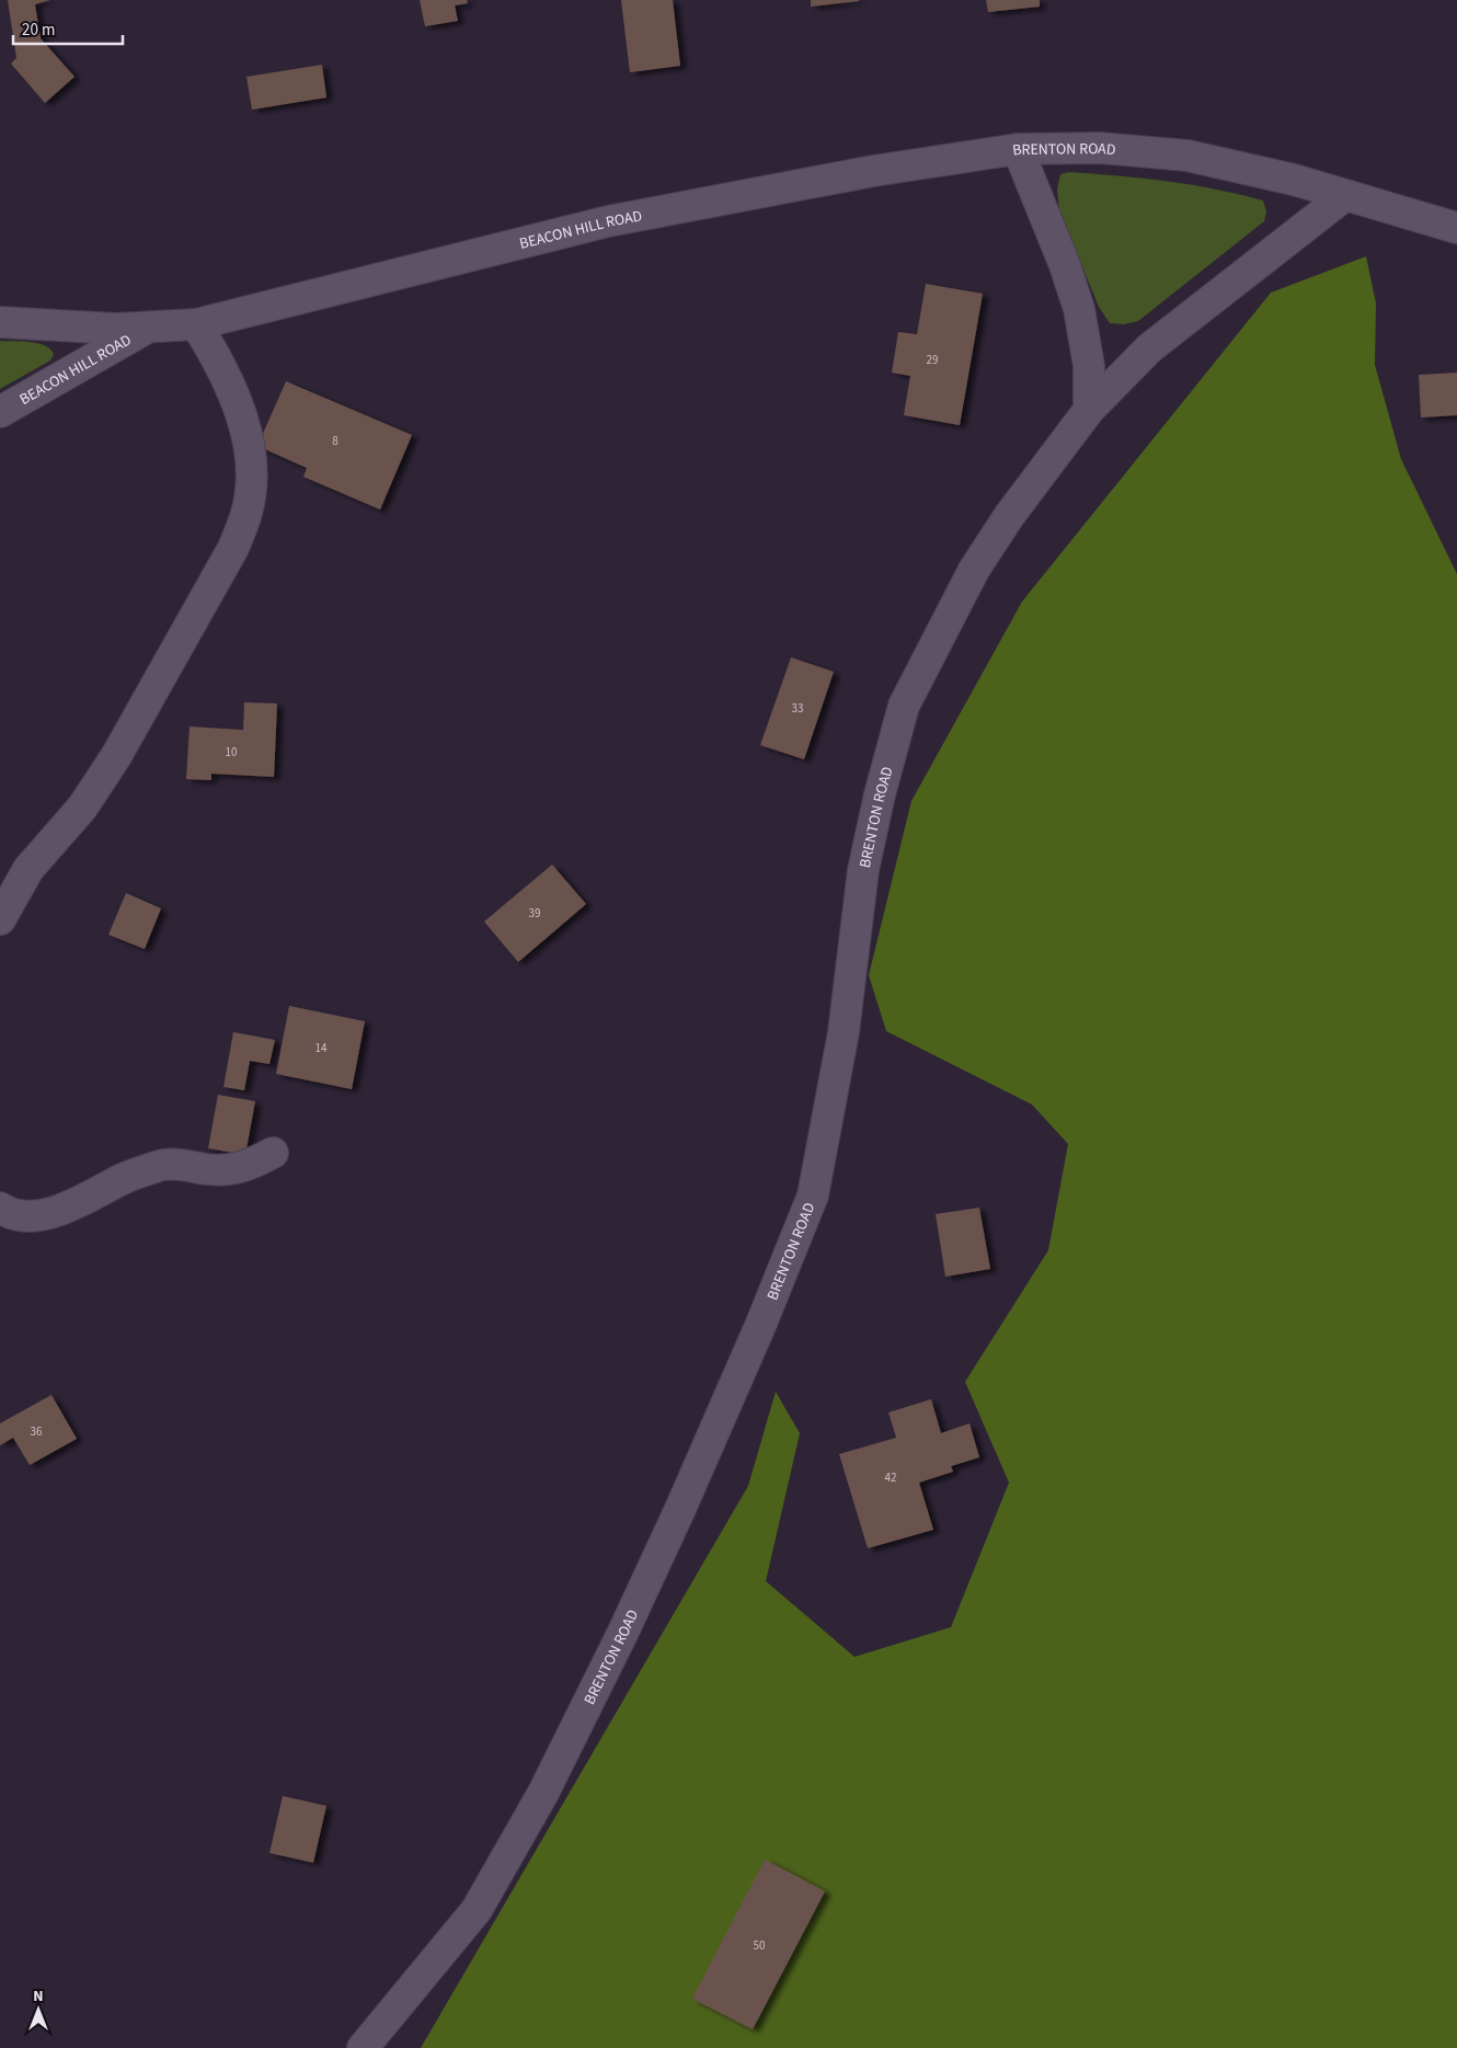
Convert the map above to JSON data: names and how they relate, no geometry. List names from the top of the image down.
{
  "streets": {
    "street": ["BRENTON ROAD", "BEACON HILL ROAD"]
  },
  "crossings": [
    ["BRENTON ROAD", "BEACON HILL ROAD"]
  ],
  "house_numbers": [
    "29",
    "8",
    "33",
    "10",
    "39",
    "14",
    "36",
    "42",
    "50"
  ],
  "scale_bar": "20 m",
  "north": "top"
}
